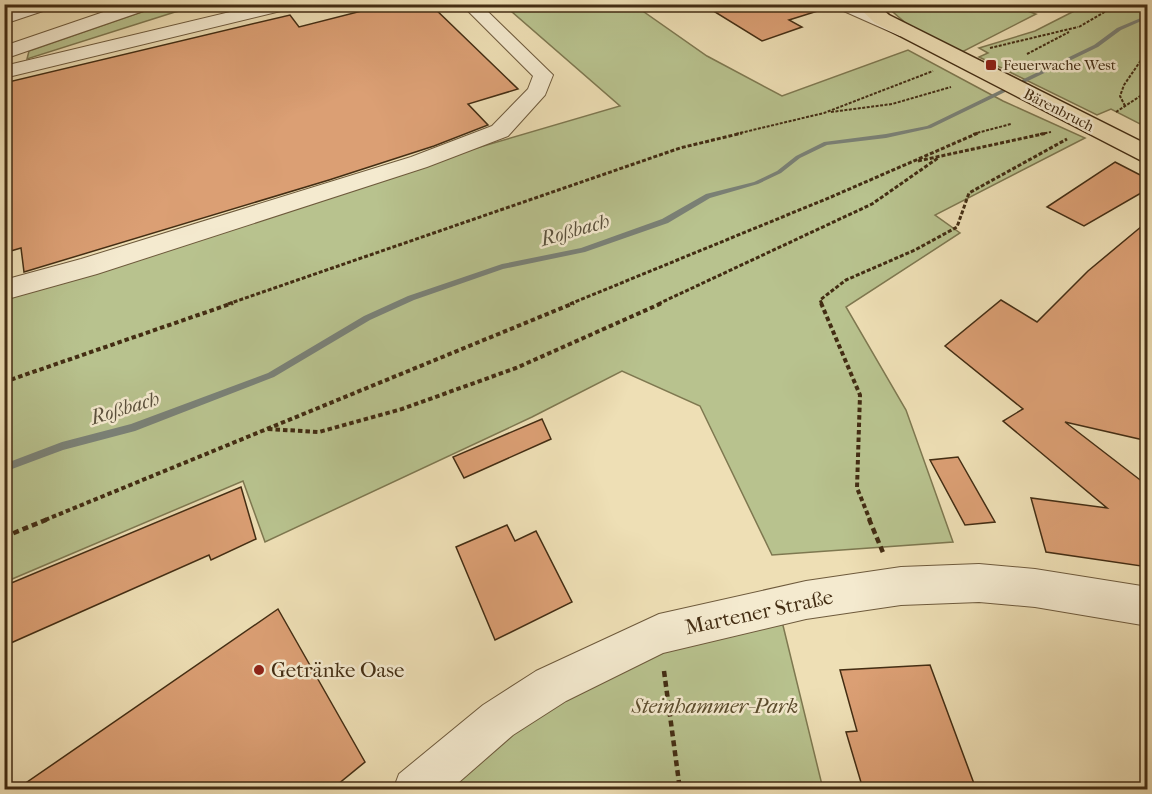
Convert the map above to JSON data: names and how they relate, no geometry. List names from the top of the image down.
{
  "streets": {
    "main road": ["Bärenbruch"],
    "street": ["Martener Straße"]
  },
  "water": ["Roßbach"],
  "parks": ["Steinhammer-Park"],
  "places": {
    "transit": ["Feuerwache West"],
    "other": ["Getränke Oase"]
  }
}
